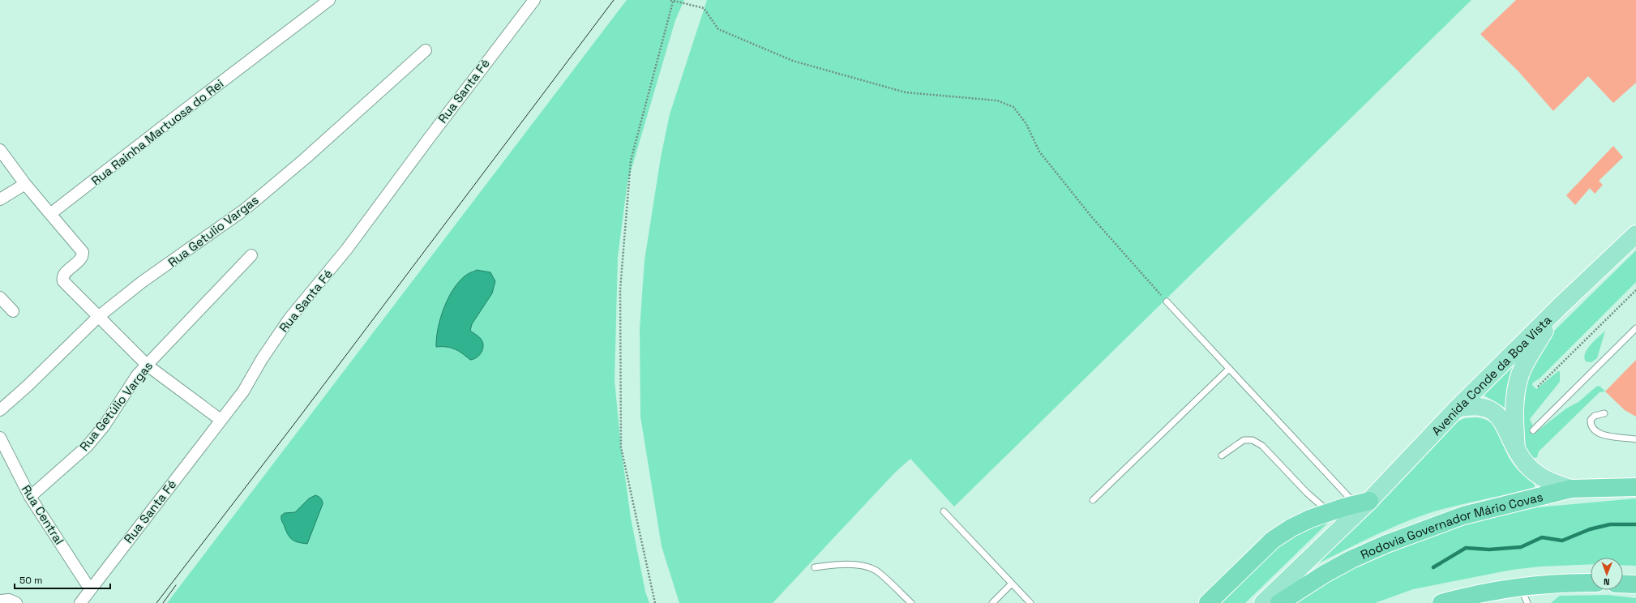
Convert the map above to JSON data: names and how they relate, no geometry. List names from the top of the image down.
{
  "streets": {
    "highway": ["Rodovia Governador Mário Covas"],
    "main road": ["Avenida Conde da Boa Vista"],
    "street": [
      "Rua Santa Fé",
      "Rua Rainha Martuosa do Rei",
      "Rua Getulio Vargas",
      "Rua Getúlio Vargas",
      "Rua Central"
    ]
  },
  "crossings": [
    ["Rua Santa Fé", "Rua Central"],
    ["Avenida Conde da Boa Vista", "Rodovia Governador Mário Covas"],
    ["Rua Getúlio Vargas", "Rua Central"]
  ],
  "scale_bar": "50 m",
  "north": "bottom"
}
